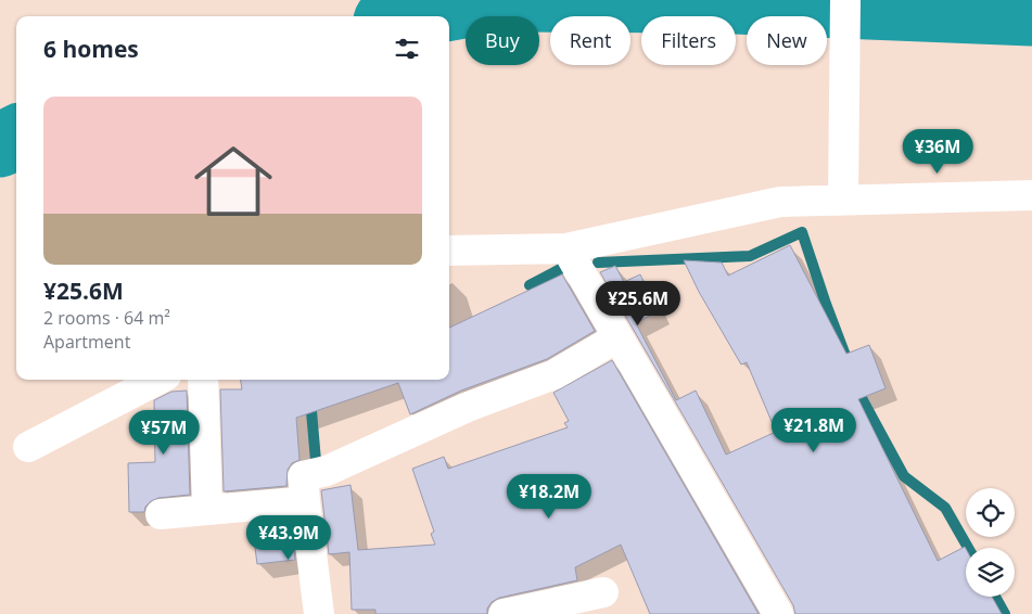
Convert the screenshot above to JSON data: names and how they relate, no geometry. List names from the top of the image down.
{
  "page": {
    "chip": [
      "Buy",
      "Rent",
      "Filters",
      "New"
    ],
    "heading": "6 homes",
    "list": [
      {
        "name": "¥25.6M",
        "note": "2 rooms · 64 m² · Apartment"
      }
    ],
    "price": [
      "¥36M",
      "¥25.6M",
      "¥21.8M",
      "¥57M",
      "¥18.2M",
      "¥43.9M"
    ]
  }
}
